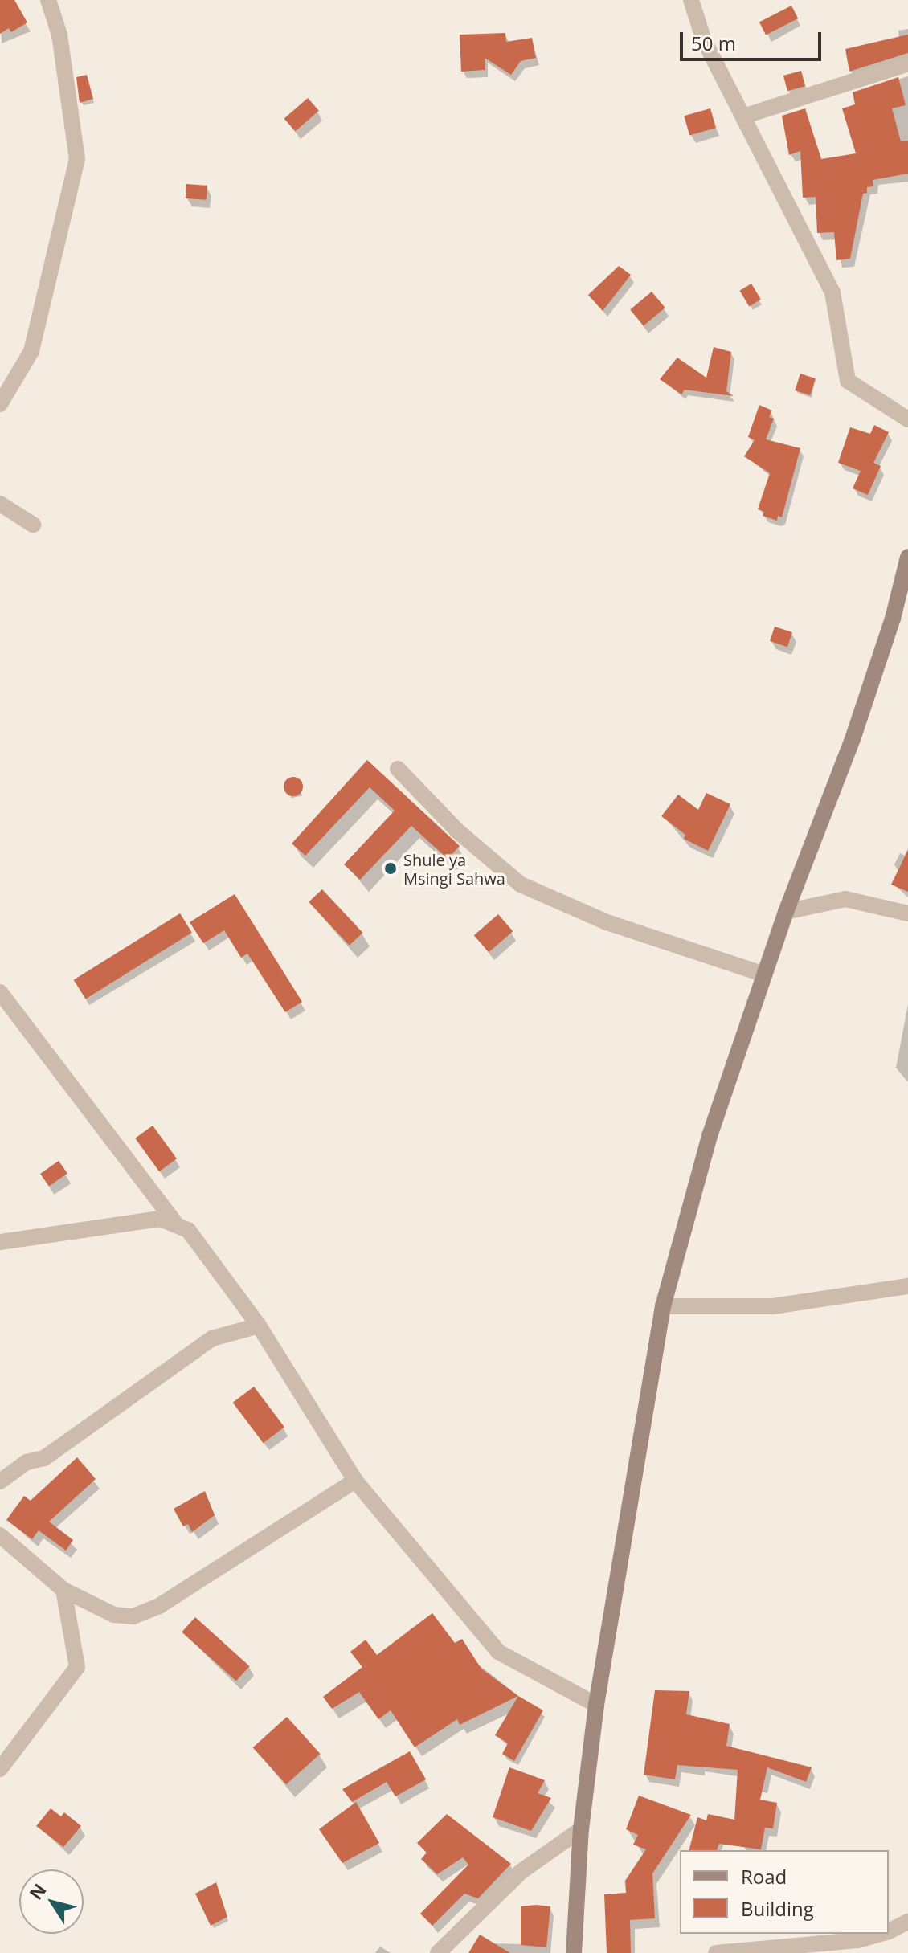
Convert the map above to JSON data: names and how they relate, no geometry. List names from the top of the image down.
{
  "places": ["Shule ya Msingi Sahwa"],
  "legend": ["Road", "Building"],
  "scale_bar": "50 m",
  "north": "top left"
}
